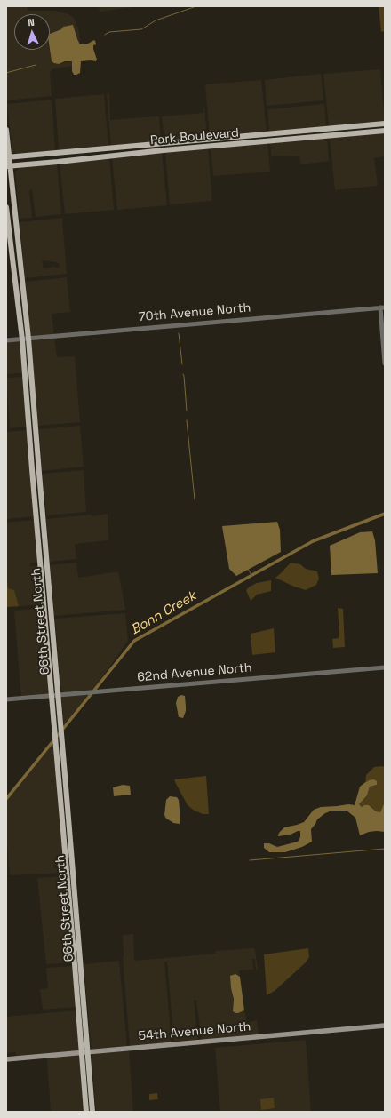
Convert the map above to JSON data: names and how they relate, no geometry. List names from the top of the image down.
{
  "streets": {
    "main road": ["Park Boulevard", "66th Street North", "54th Avenue North"],
    "street": ["70th Avenue North", "62nd Avenue North"]
  },
  "crossings": [
    ["Park Boulevard", "66th Street North"],
    ["70th Avenue North", "66th Street North"],
    ["66th Street North", "62nd Avenue North"],
    ["66th Street North", "54th Avenue North"]
  ],
  "water": ["Bonn Creek"],
  "north": "top"
}
